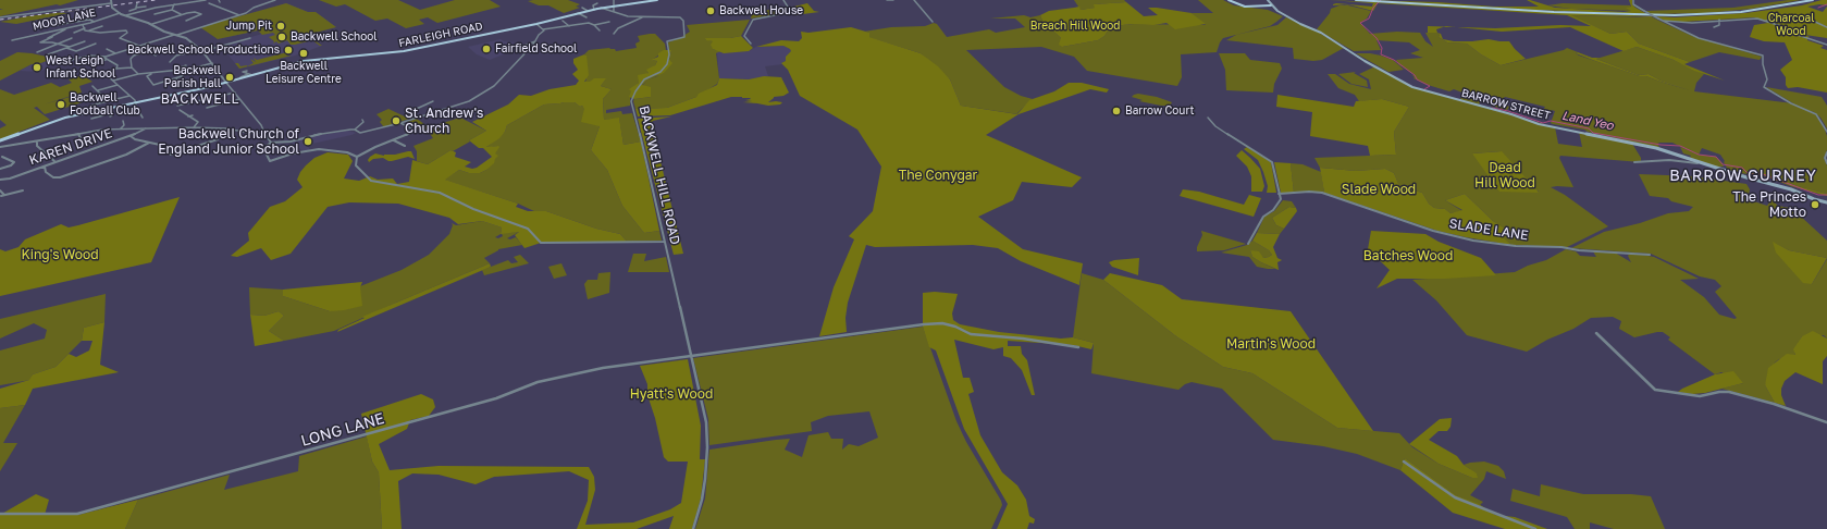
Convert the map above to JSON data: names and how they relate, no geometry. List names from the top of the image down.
{
  "streets": {
    "main road": ["FARLEIGH ROAD", "BARROW STREET"],
    "street": [
      "MOOR LANE",
      "KAREN DRIVE",
      "BACKWELL HILL ROAD",
      "SLADE LANE",
      "LONG LANE"
    ]
  },
  "crossings": [
    ["FARLEIGH ROAD", "BACKWELL HILL ROAD"],
    ["BACKWELL HILL ROAD", "LONG LANE"]
  ],
  "districts": ["BACKWELL", "BARROW GURNEY"],
  "water": ["Land Yeo"],
  "parks": [
    "Charcoal Wood",
    "Breach Hill Wood",
    "Dead Hill Wood",
    "The Conygar",
    "Slade Wood",
    "King's Wood",
    "Batches Wood",
    "Martin's Wood",
    "Hyatt's Wood"
  ],
  "places": [
    "Backwell House",
    "Jump Pit",
    "Backwell School",
    "Fairfield School",
    "Backwell School Productions",
    "Backwell Leisure Centre",
    "West Leigh Infant School",
    "Backwell Parish Hall",
    "Backwell Football Club",
    "Barrow Court",
    "St. Andrew's Church",
    "Backwell Church of England Junior School",
    "The Princes Motto"
  ]
}
